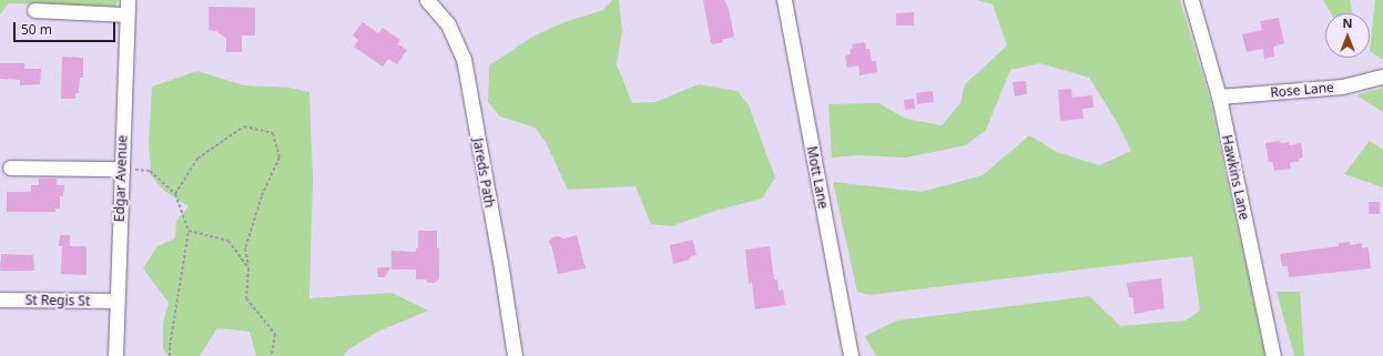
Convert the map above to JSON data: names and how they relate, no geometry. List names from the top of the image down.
{
  "streets": {
    "street": [
      "Rose Lane",
      "Jareds Path",
      "Mott Lane",
      "Hawkins Lane",
      "Edgar Avenue",
      "St Regis St"
    ]
  },
  "crossings": [
    ["Rose Lane", "Hawkins Lane"],
    ["Edgar Avenue", "St Regis St"]
  ],
  "scale_bar": "50 m",
  "north": "top"
}
